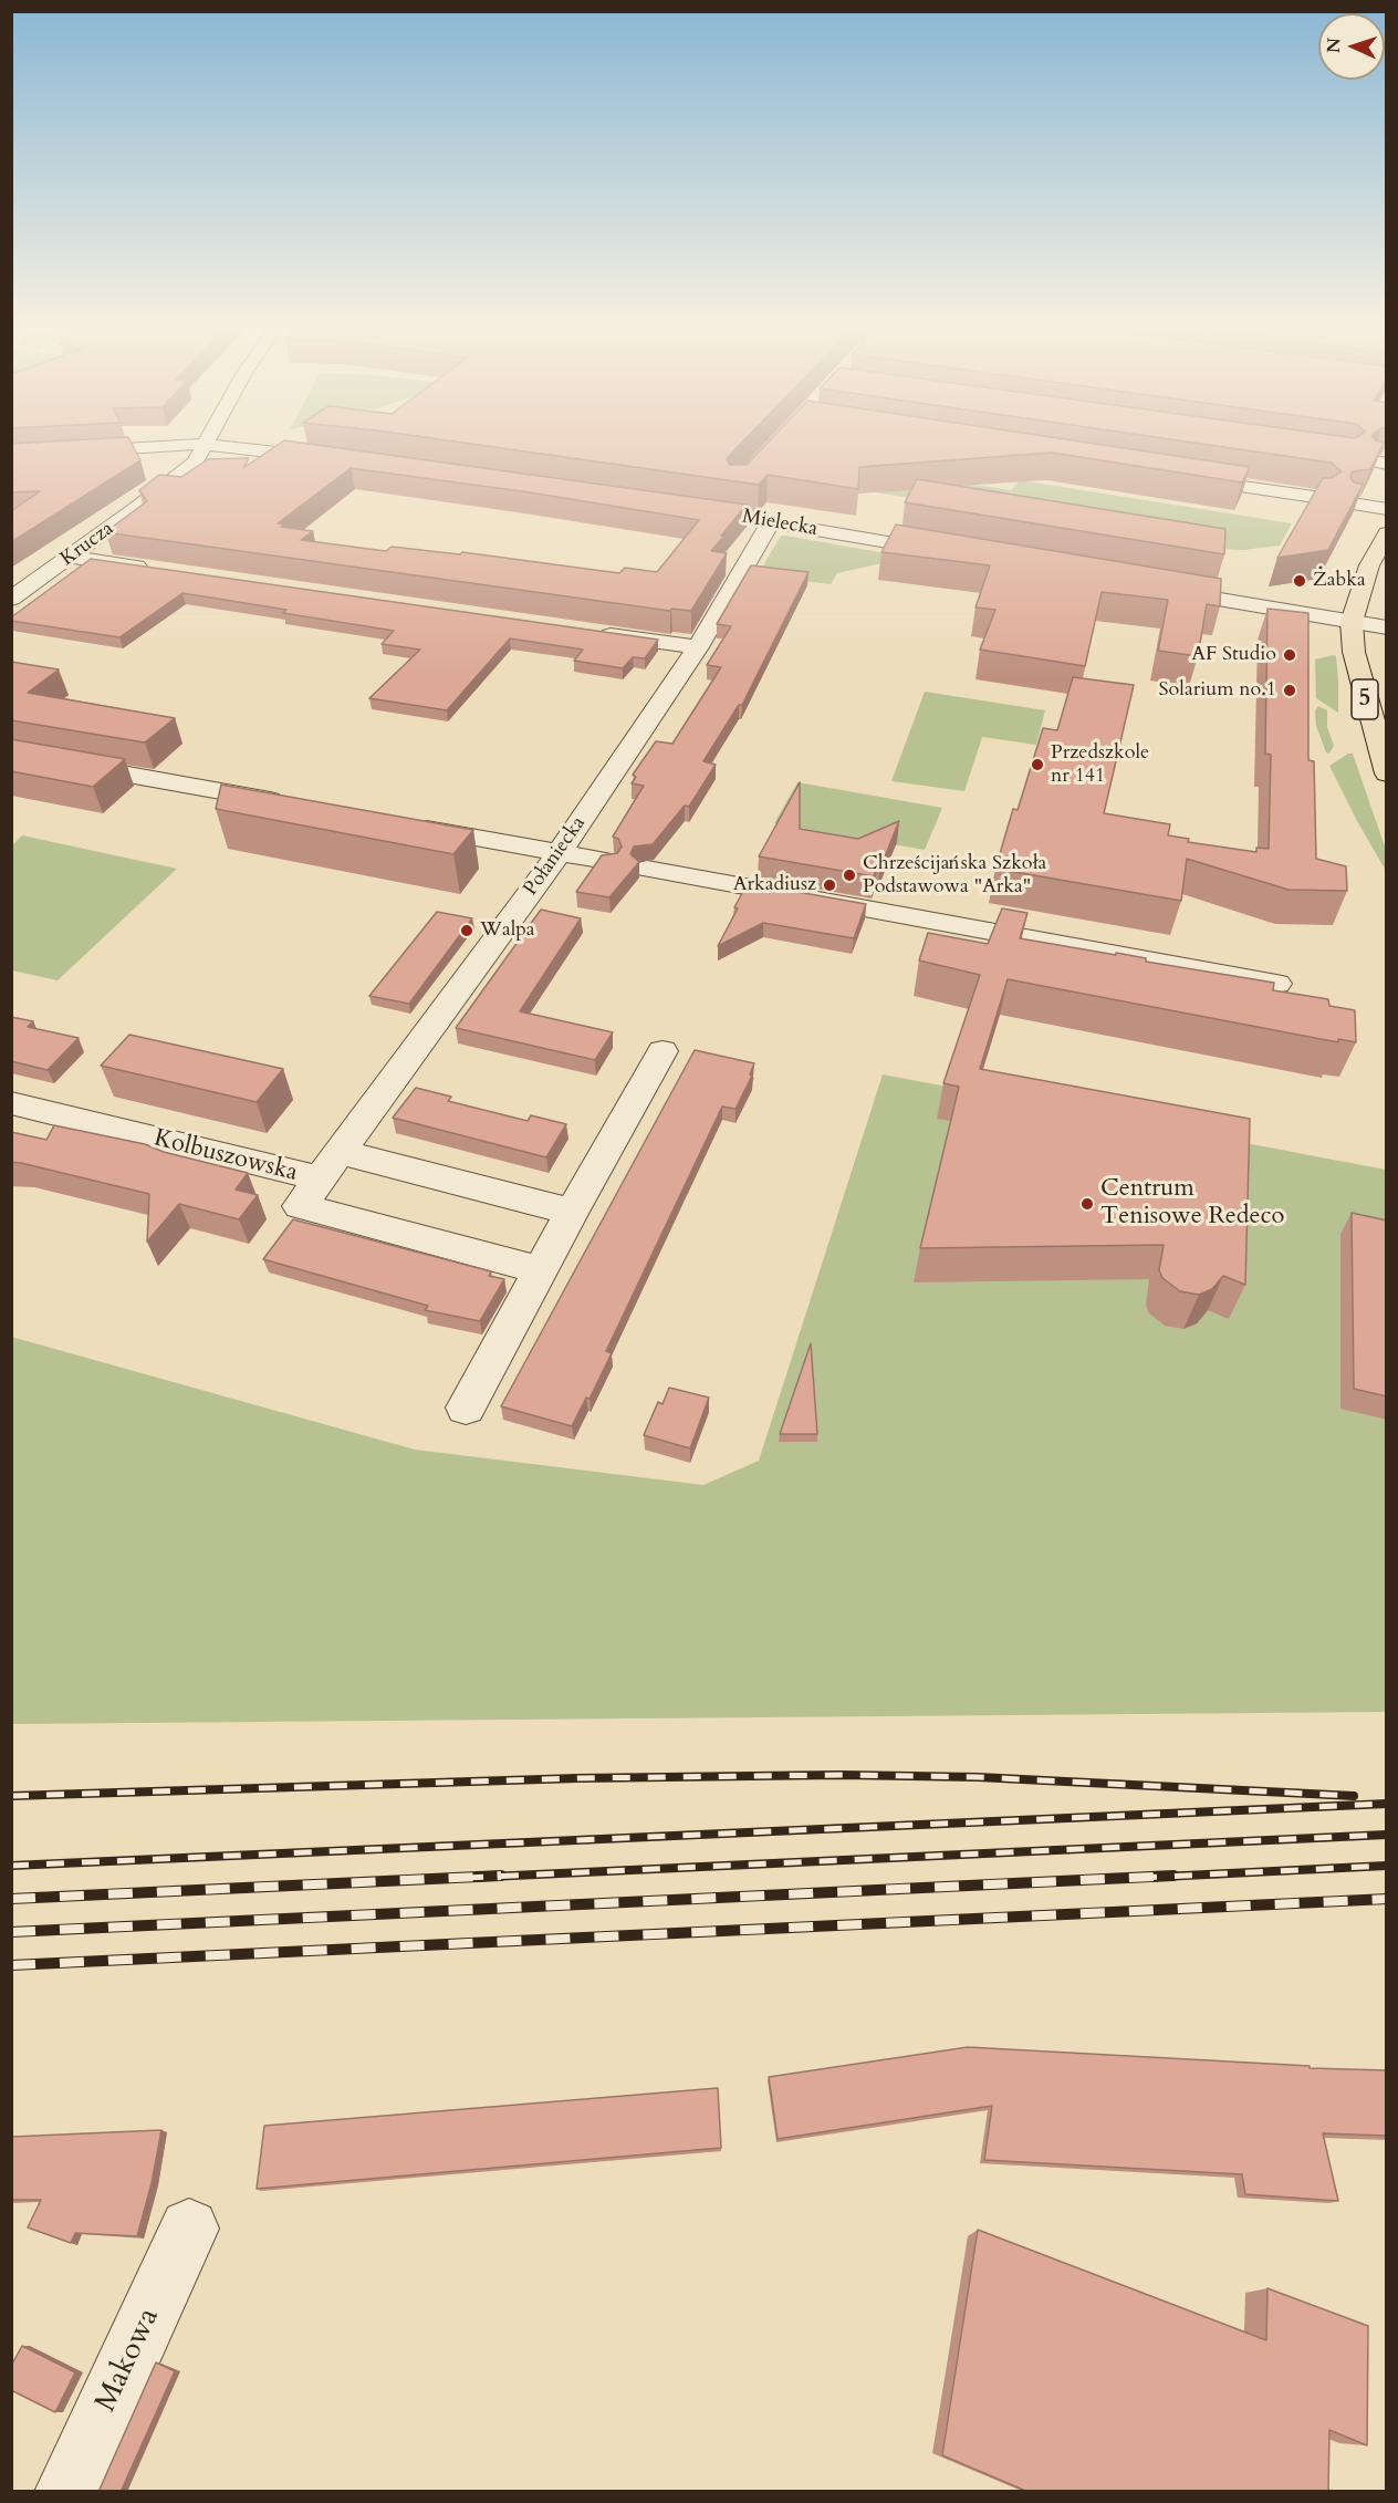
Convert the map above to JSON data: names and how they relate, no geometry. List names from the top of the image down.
{
  "streets": {
    "main road": ["5"],
    "street": [
      "Mielecka",
      "Krucza",
      "Połaniecka",
      "Kolbuszowska",
      "Makowa"
    ]
  },
  "crossings": [
    ["Mielecka", "Połaniecka"],
    ["Połaniecka", "Kolbuszowska"]
  ],
  "places": [
    "Żabka",
    "AF Studio",
    "Solarium no.1",
    "Przedszkole nr 141",
    "Chrześcijańska Szkoła Podstawowa \"Arka\"",
    "Arkadiusz",
    "Walpa",
    "Centrum Tenisowe Redeco"
  ],
  "north": "left"
}
